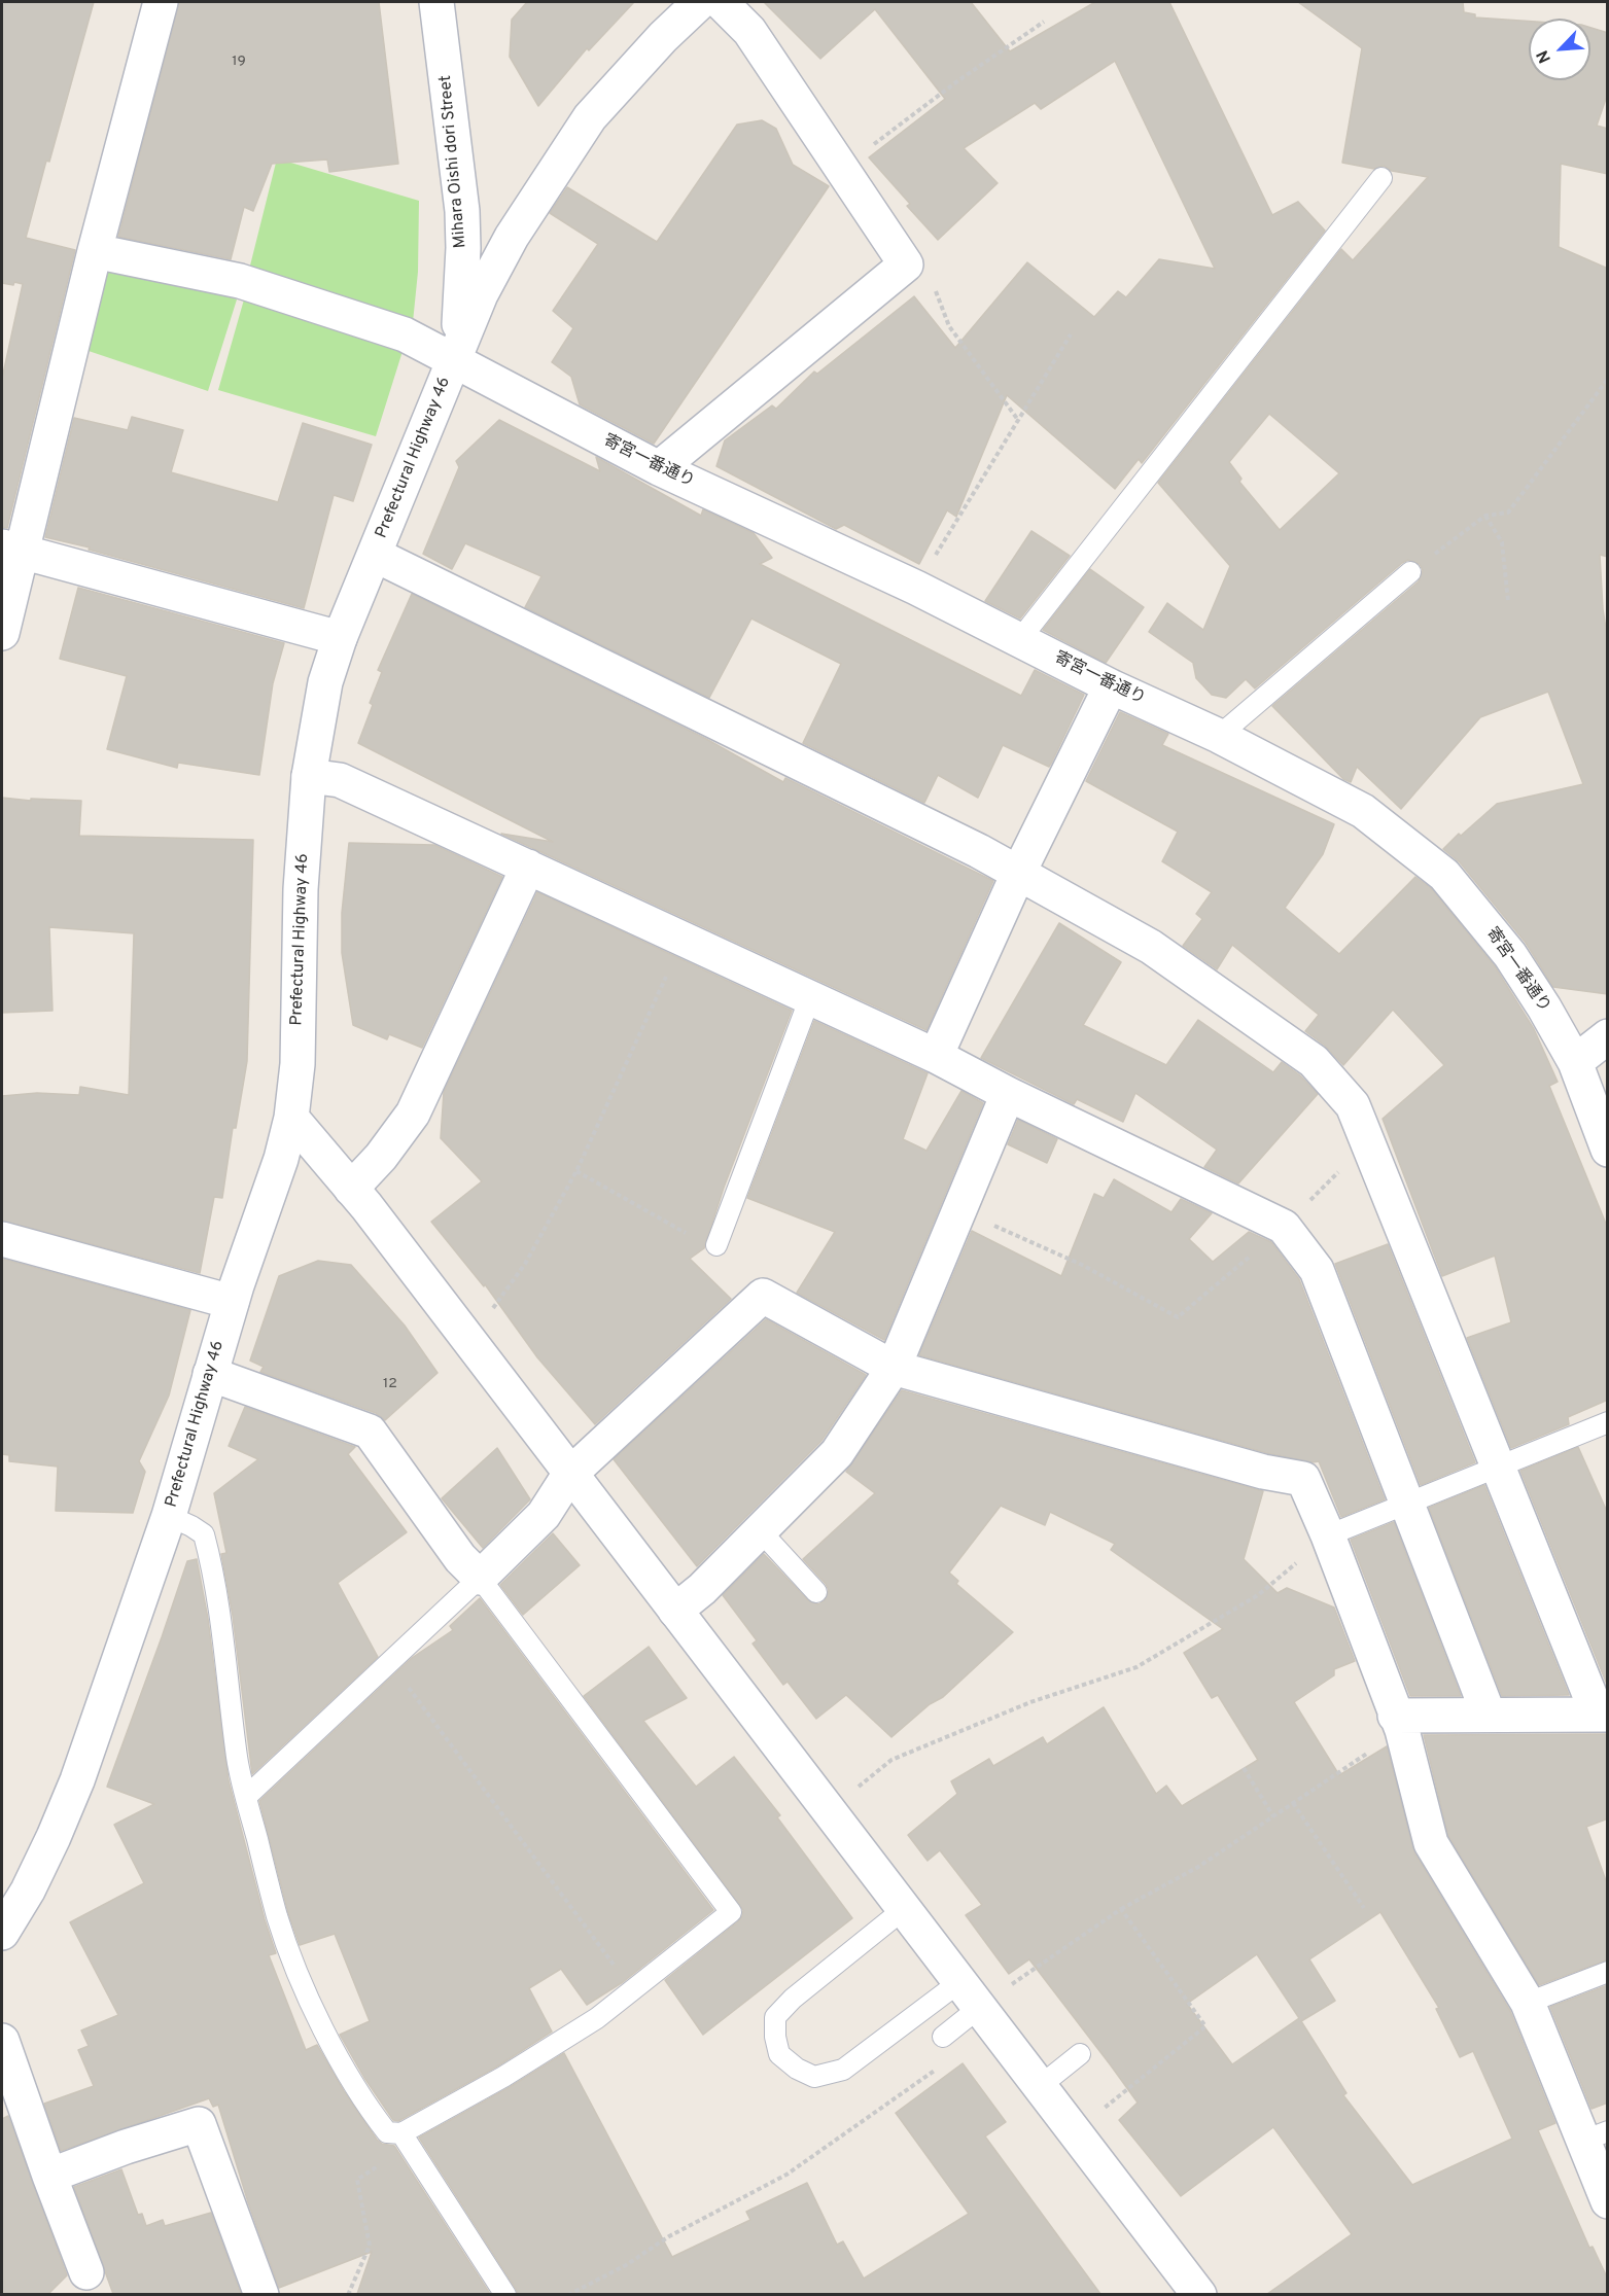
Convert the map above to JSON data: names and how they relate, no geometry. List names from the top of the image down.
{
  "streets": {
    "street": ["Mihara Oishi dori Street", "Prefectural Highway 46", "寄宮一番通り"]
  },
  "crossings": [
    ["Mihara Oishi dori Street", "Prefectural Highway 46"],
    ["Mihara Oishi dori Street", "寄宮一番通り"],
    ["Prefectural Highway 46", "寄宮一番通り"]
  ],
  "house_numbers": ["19", "12"],
  "north": "bottom left"
}
